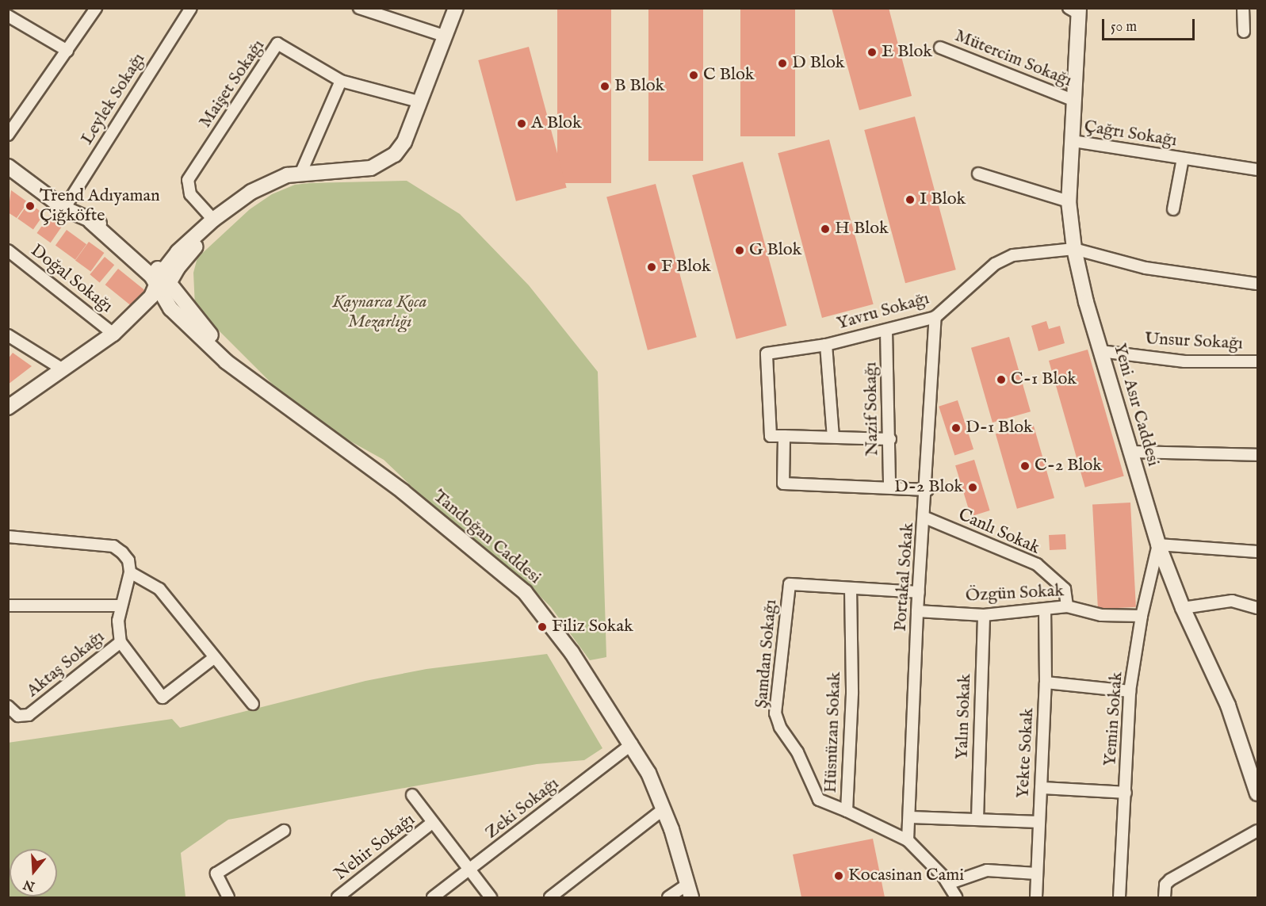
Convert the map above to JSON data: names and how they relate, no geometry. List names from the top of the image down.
{
  "streets": {
    "street": [
      "Mütercim Sokağı",
      "Maişet Sokağı",
      "Leylek Sokağı",
      "Çağrı Sokağı",
      "Doğal Sokağı",
      "Yavru Sokağı",
      "Unsur Sokağı",
      "Yeni Asır Caddesi",
      "Nazif Sokağı",
      "Canlı Sokak",
      "Tandoğan Caddesi",
      "Portakal Sokak",
      "Özgün Sokak",
      "Şamdan Sokağı",
      "Aktaş Sokağı",
      "Yalın Sokak",
      "Yemin Sokak",
      "Hüsnüzan Sokak",
      "Yekte Sokak",
      "Zeki Sokağı",
      "Nehir Sokağı"
    ]
  },
  "crossings": [
    ["Mütercim Sokağı", "Yeni Asır Caddesi"],
    ["Leylek Sokağı", "Tandoğan Caddesi"],
    ["Çağrı Sokağı", "Yeni Asır Caddesi"],
    ["Yavru Sokağı", "Yeni Asır Caddesi"],
    ["Yavru Sokağı", "Nazif Sokağı"],
    ["Yavru Sokağı", "Portakal Sokak"],
    ["Unsur Sokağı", "Yeni Asır Caddesi"],
    ["Yeni Asır Caddesi", "Yemin Sokak"],
    ["Canlı Sokak", "Portakal Sokak"],
    ["Canlı Sokak", "Özgün Sokak"],
    ["Tandoğan Caddesi", "Zeki Sokağı"],
    ["Portakal Sokak", "Özgün Sokak"],
    ["Portakal Sokak", "Hüsnüzan Sokak"],
    ["Özgün Sokak", "Yalın Sokak"],
    ["Özgün Sokak", "Yemin Sokak"],
    ["Özgün Sokak", "Yekte Sokak"],
    ["Şamdan Sokağı", "Hüsnüzan Sokak"]
  ],
  "parks": ["Kaynarca Koca Mezarlığı"],
  "places": [
    "E Blok",
    "D Blok",
    "C Blok",
    "B Blok",
    "A Blok",
    "I Blok",
    "Trend Adıyaman Çiğköfte",
    "H Blok",
    "G Blok",
    "F Blok",
    "C-1 Blok",
    "D-1 Blok",
    "C-2 Blok",
    "D-2 Blok",
    "Filiz Sokak",
    "Kocasinan Cami"
  ],
  "scale_bar": "50 m",
  "north": "bottom"
}
